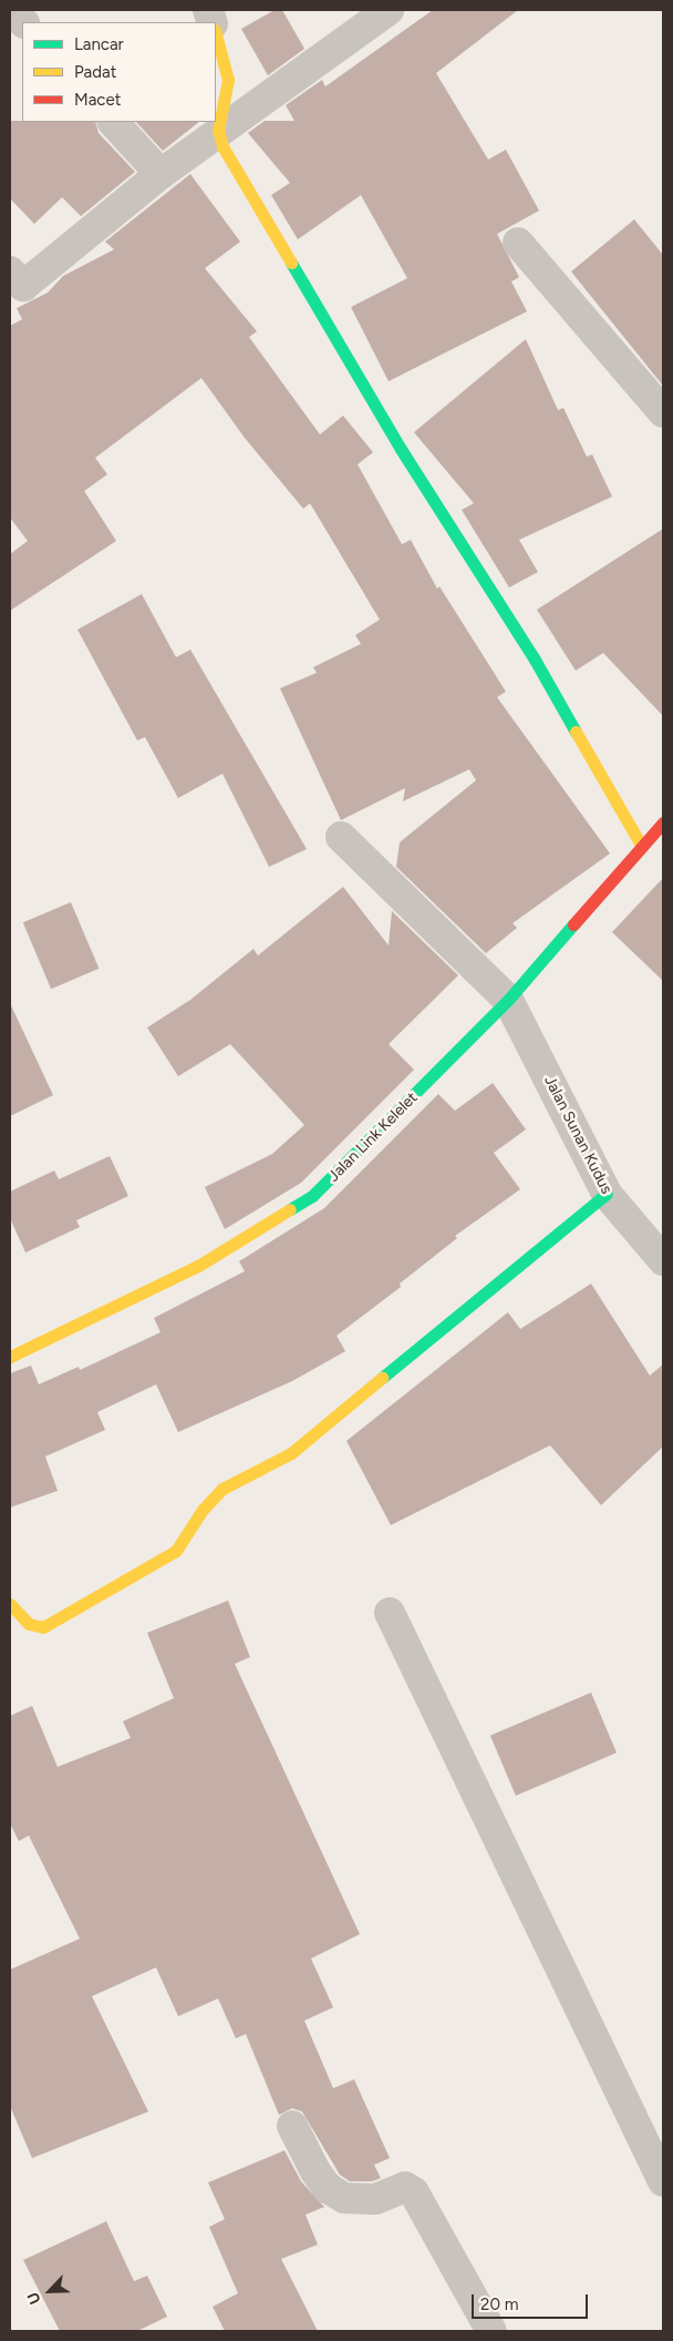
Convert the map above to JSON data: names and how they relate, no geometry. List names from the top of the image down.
{
  "streets": {
    "street": ["Jalan Sunan Kudus", "Jalan Link Kelelet"]
  },
  "crossings": [
    ["Jalan Sunan Kudus", "Jalan Link Kelelet"]
  ],
  "legend": ["Lancar", "Padat", "Macet"],
  "scale_bar": "20 m",
  "north": "bottom left"
}
